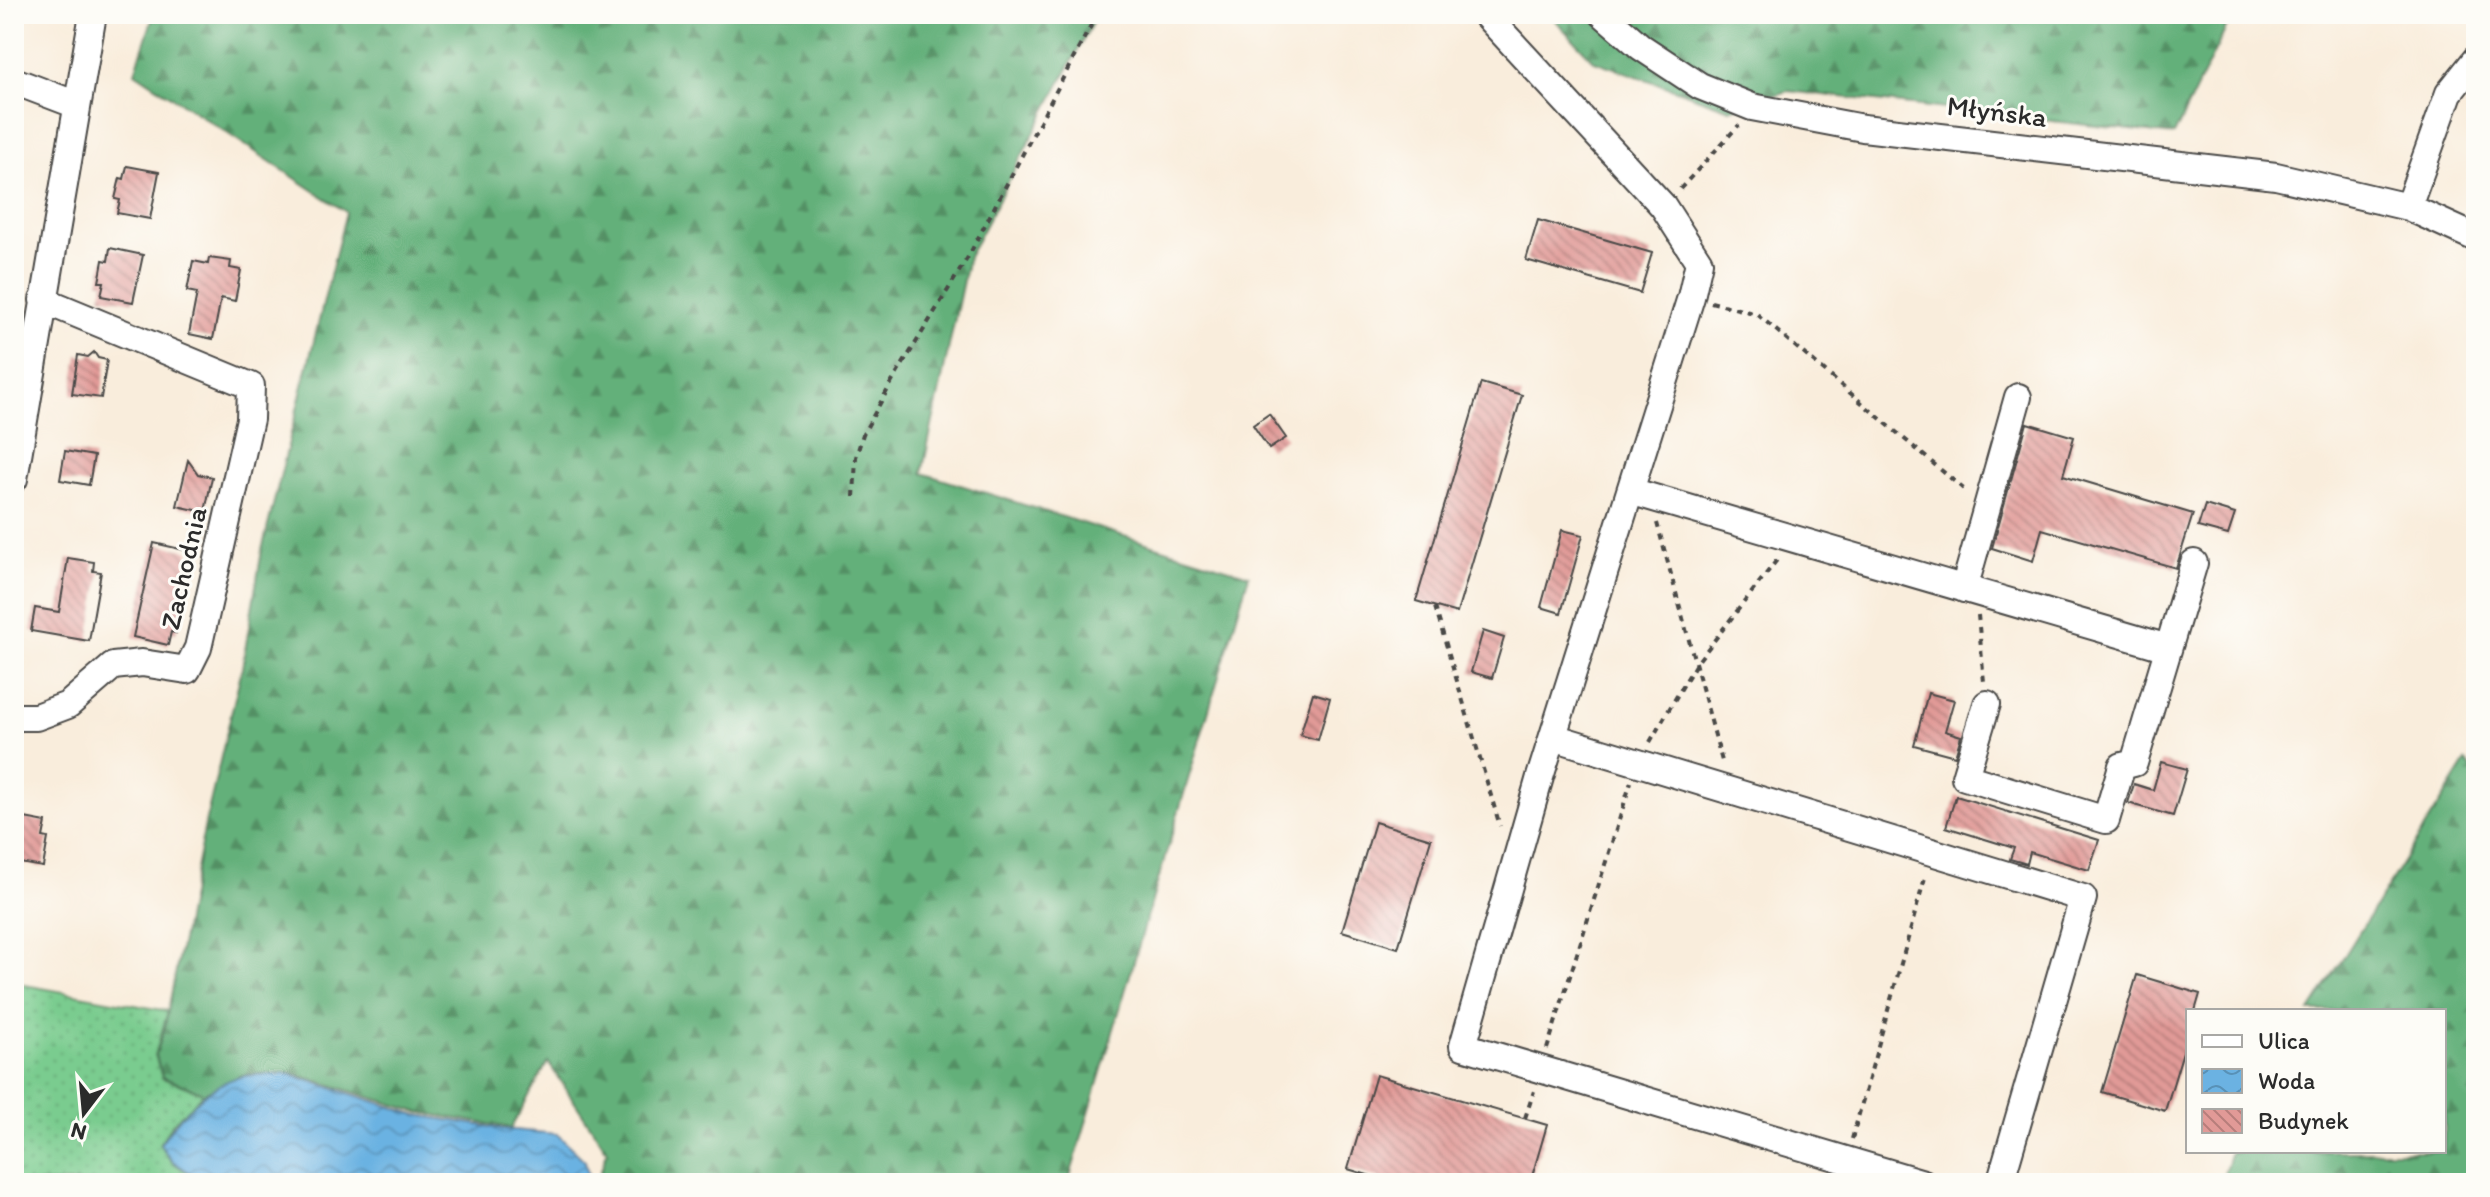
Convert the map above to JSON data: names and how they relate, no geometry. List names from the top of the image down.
{
  "streets": {
    "street": ["Młyńska", "Zachodnia"]
  },
  "legend": ["Ulica", "Woda", "Budynek"],
  "north": "bottom"
}
